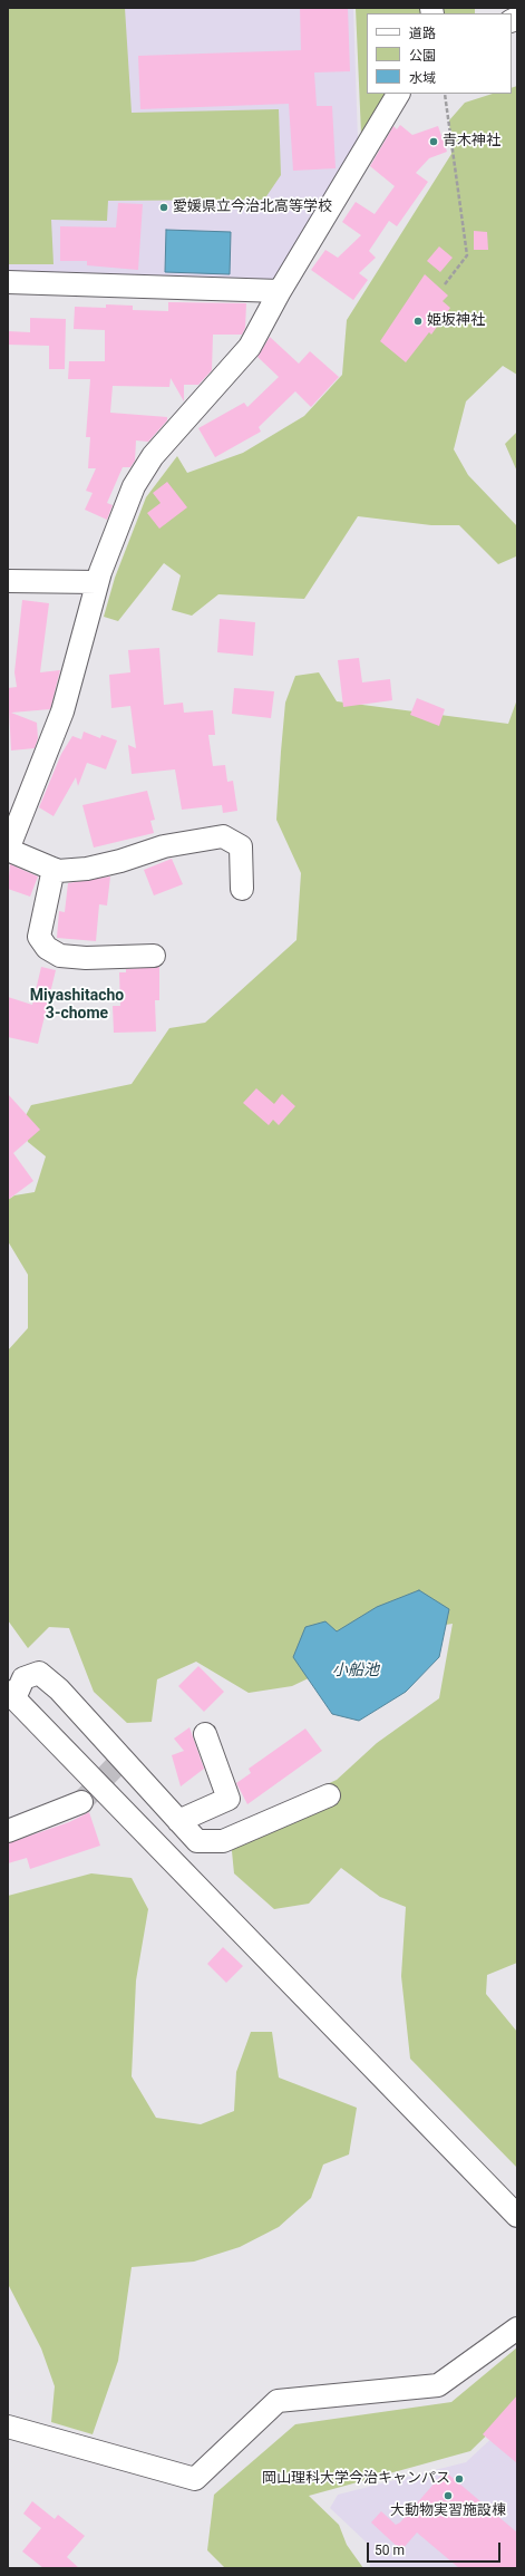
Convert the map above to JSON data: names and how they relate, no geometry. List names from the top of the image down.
{
  "districts": ["Miyashitacho 3-chome"],
  "water": ["小船池"],
  "places": [
    "青木神社",
    "愛媛県立今治北高等学校",
    "姫坂神社",
    "岡山理科大学今治キャンパス",
    "大動物実習施設棟"
  ],
  "legend": ["道路", "公園", "水域"],
  "scale_bar": "50 m"
}
